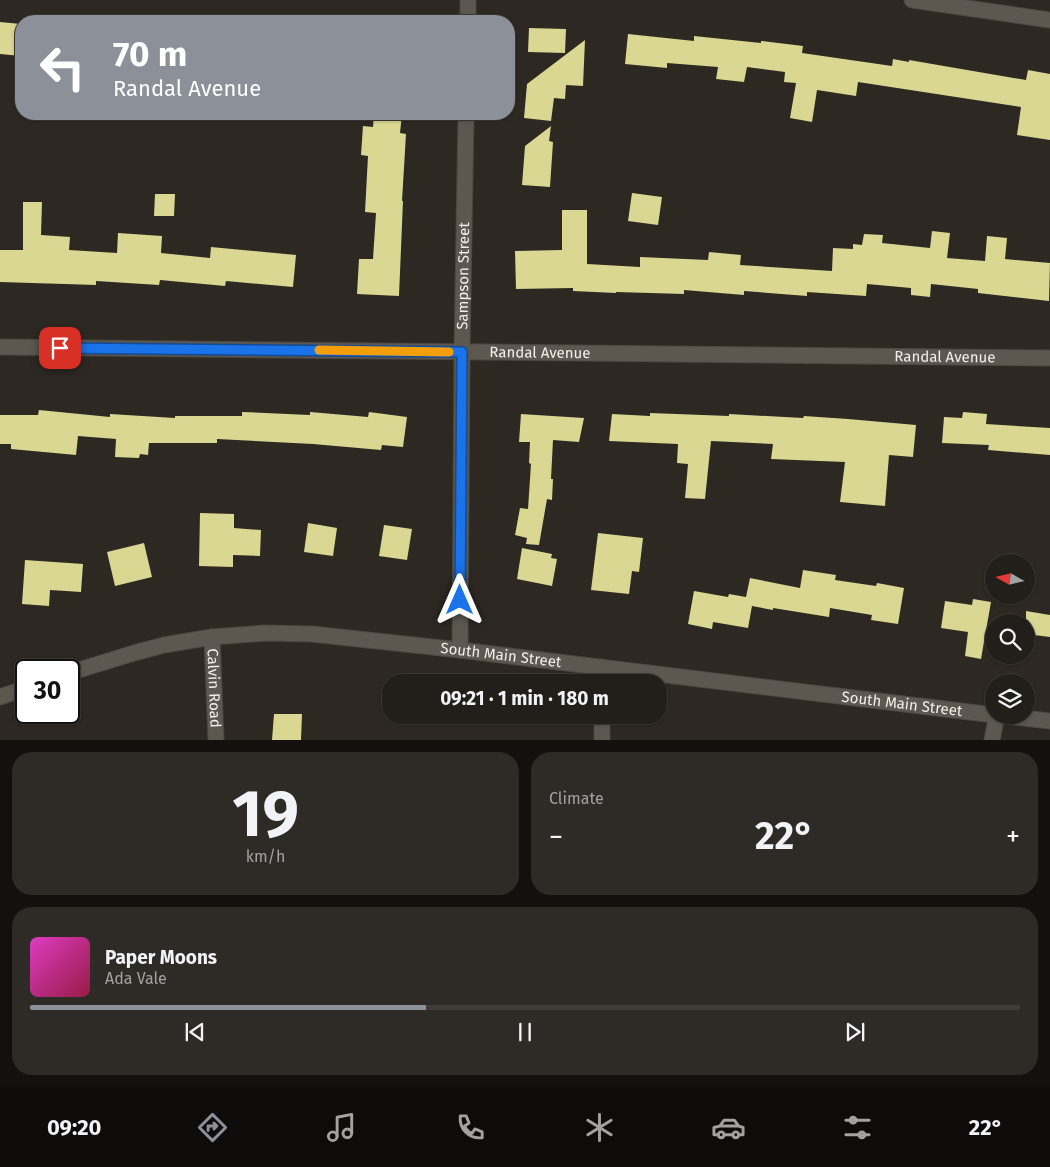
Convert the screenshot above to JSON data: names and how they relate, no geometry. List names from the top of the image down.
{
  "streets": {
    "street": [
      "Sampson Street",
      "Randal Avenue",
      "South Main Street",
      "Calvin Road"
    ]
  },
  "crossings": [
    ["Sampson Street", "Randal Avenue"],
    ["Sampson Street", "South Main Street"],
    ["South Main Street", "Calvin Road"]
  ],
  "north": "left",
  "page": {
    "turn": ["70 m", "Randal Avenue"],
    "limit": "30",
    "trip": "09:21 · 1 min · 180 m",
    "tile": [
      ["19", "km/h"],
      "Climate"
    ],
    "heat": ["−", "22°", "+"],
    "song": ["Paper Moons", "Ada Vale"],
    "tabs": ["09:20", "22°"]
  }
}
